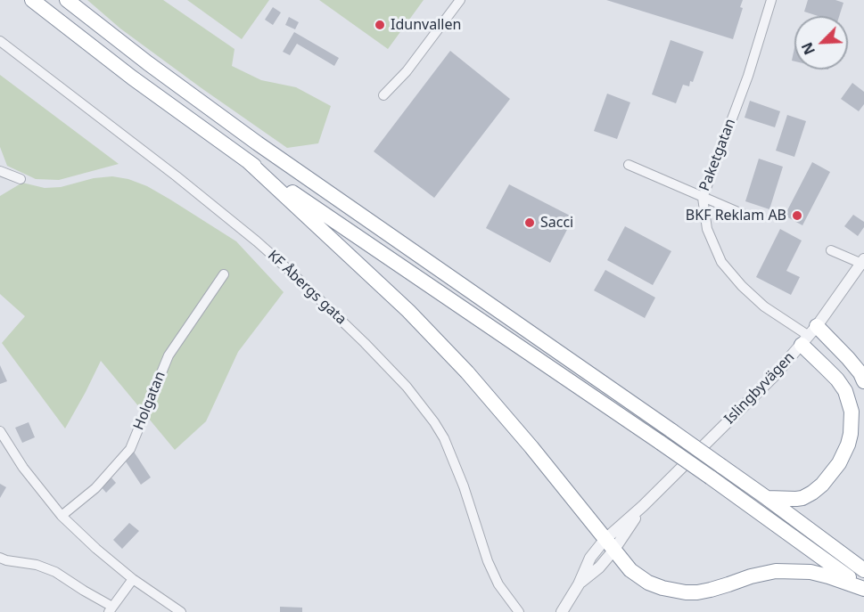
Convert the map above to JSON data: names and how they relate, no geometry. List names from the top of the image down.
{
  "streets": {
    "street": [
      "Paketgatan",
      "KF Åbergs gata",
      "Islingbyvägen",
      "Holgatan"
    ]
  },
  "crossings": [
    ["Paketgatan", "Islingbyvägen"]
  ],
  "places": ["Idunvallen", "BKF Reklam AB", "Sacci"],
  "north": "bottom left"
}
